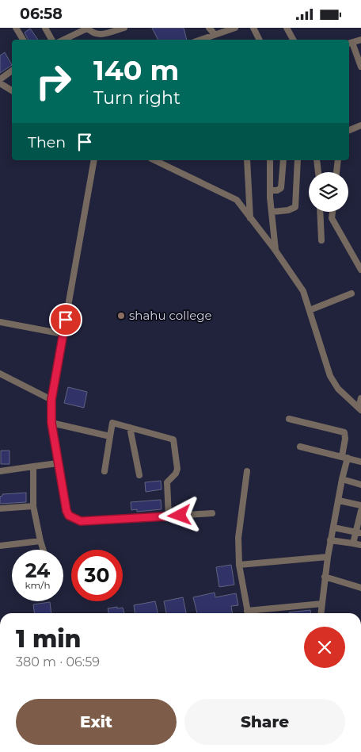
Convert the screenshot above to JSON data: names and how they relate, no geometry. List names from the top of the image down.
{
  "places": ["shahu college"],
  "page": {
    "status": "06:58",
    "turn": ["140 m", "Turn right"],
    "then": "Then",
    "speed": "24 km/h",
    "limit": "30",
    "heading": ["1 min", "380 m · 06:59"],
    "buttons": ["Exit", "Share"]
  }
}
